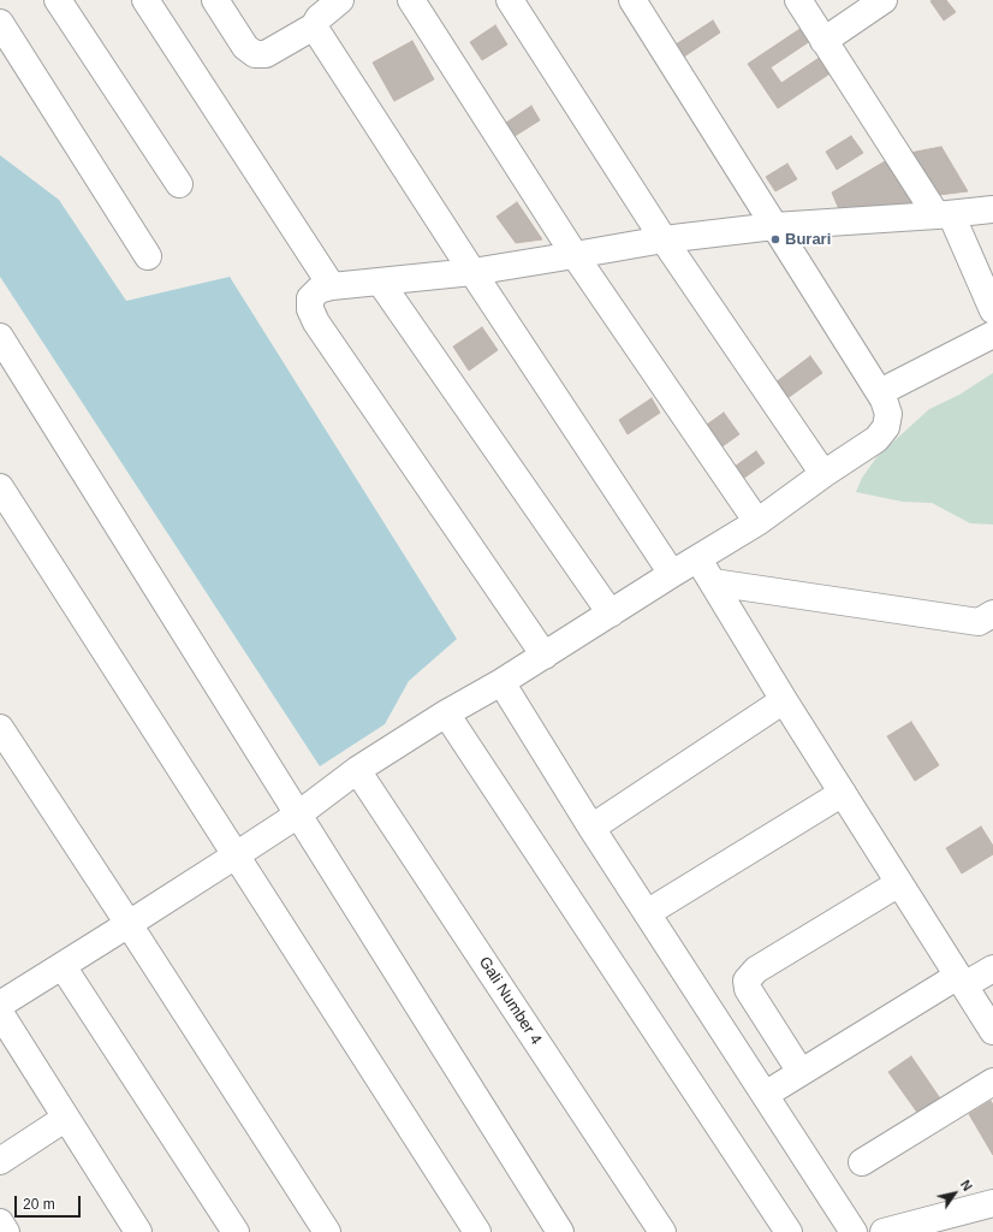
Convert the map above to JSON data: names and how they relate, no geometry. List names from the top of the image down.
{
  "streets": {
    "street": ["Gali Number 4"]
  },
  "places": ["Burari"],
  "scale_bar": "20 m",
  "north": "top right"
}
